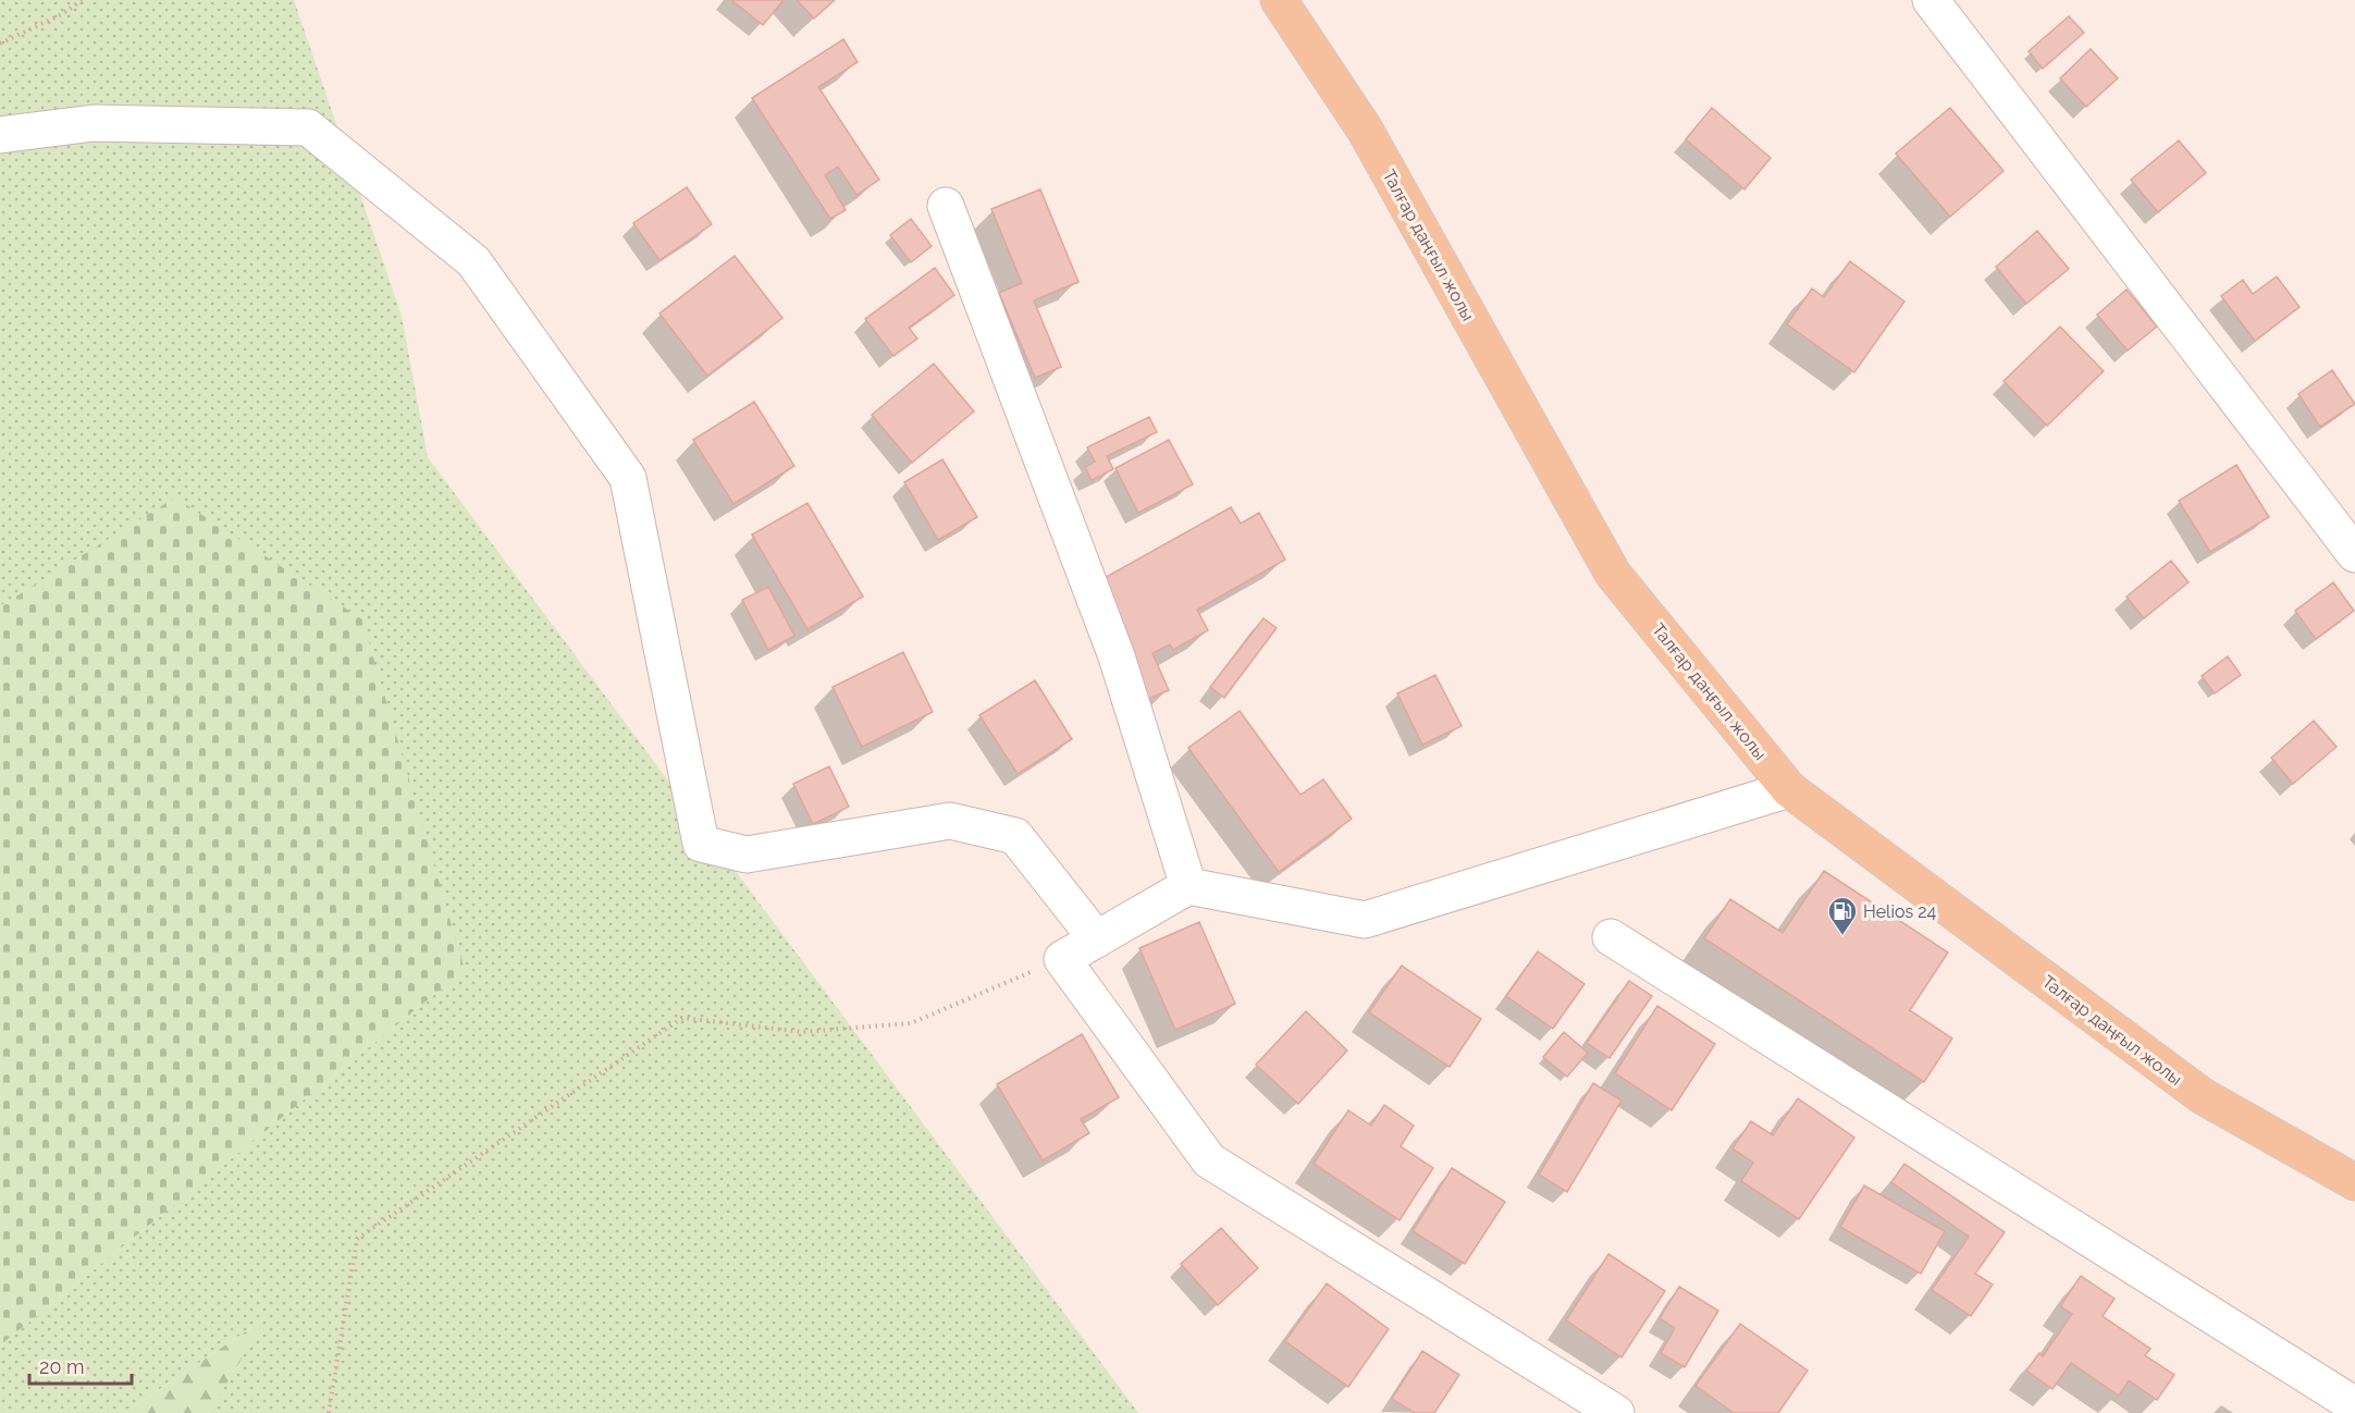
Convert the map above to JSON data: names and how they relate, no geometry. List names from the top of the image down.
{
  "streets": {
    "main road": ["Талғар даңғыл жолы"]
  },
  "places": {
    "fuel station": ["Helios 24"]
  },
  "scale_bar": "20 m"
}
